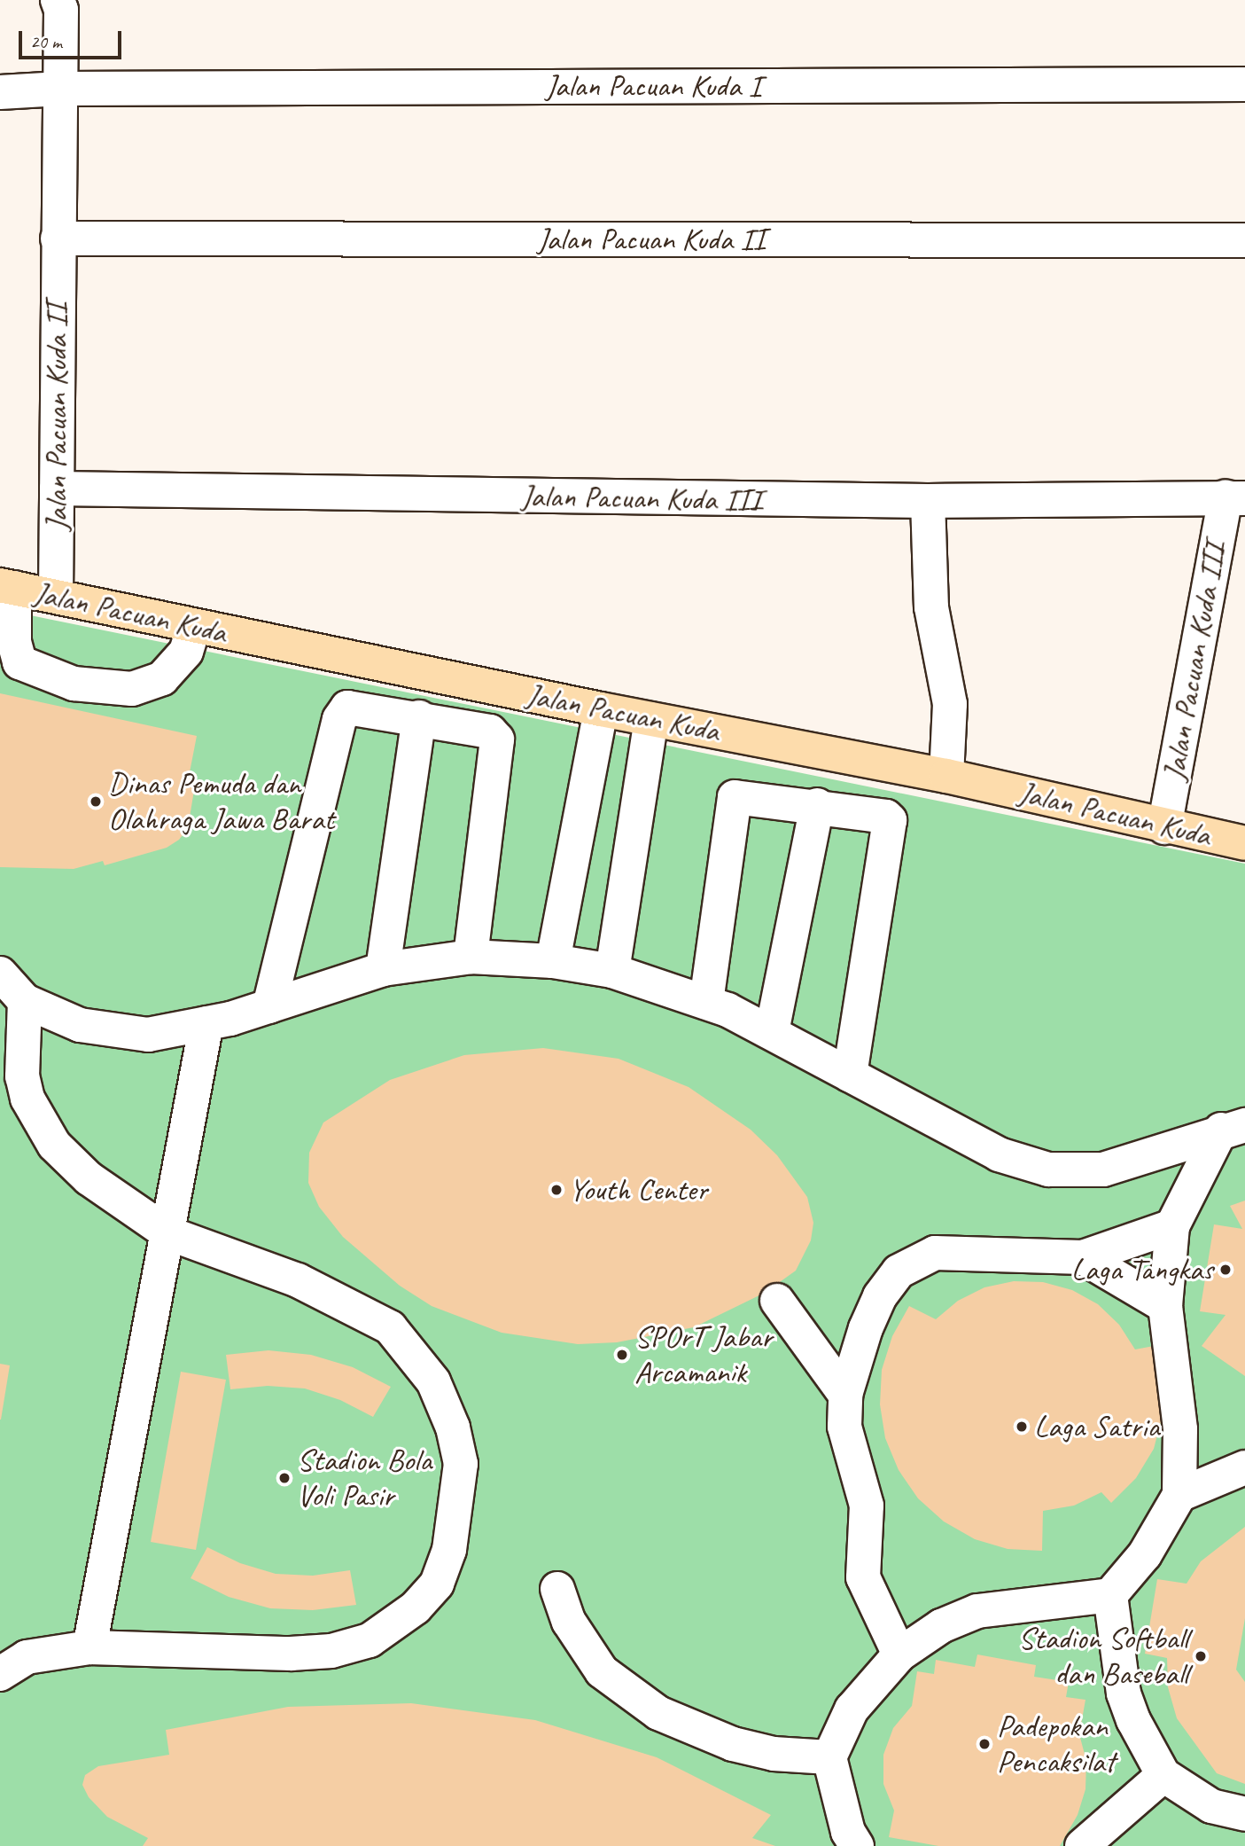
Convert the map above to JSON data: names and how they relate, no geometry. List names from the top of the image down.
{
  "streets": {
    "main road": ["Jalan Pacuan Kuda"],
    "street": ["Jalan Pacuan Kuda I", "Jalan Pacuan Kuda II", "Jalan Pacuan Kuda III"]
  },
  "crossings": [
    ["Jalan Pacuan Kuda I", "Jalan Pacuan Kuda II"],
    ["Jalan Pacuan Kuda II", "Jalan Pacuan Kuda III"],
    ["Jalan Pacuan Kuda II", "Jalan Pacuan Kuda"],
    ["Jalan Pacuan Kuda III", "Jalan Pacuan Kuda"]
  ],
  "places": [
    "Dinas Pemuda dan Olahraga Jawa Barat",
    "Youth Center",
    "Laga Tangkas",
    "SPOrT Jabar Arcamanik",
    "Laga Satria",
    "Stadion Bola Voli Pasir",
    "Stadion Softball dan Baseball",
    "Padepokan Pencaksilat"
  ],
  "scale_bar": "20 m"
}
